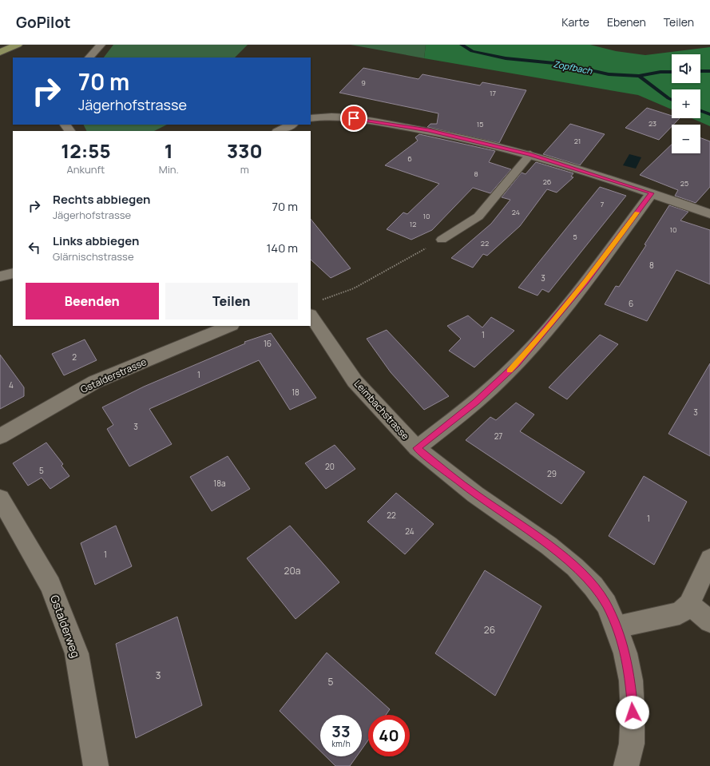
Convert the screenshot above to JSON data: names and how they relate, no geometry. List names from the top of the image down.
{
  "streets": {
    "street": ["Gstalderstrasse", "Leimbachstrasse", "Gstalderweg"]
  },
  "water": ["Zopfbach"],
  "house_numbers": [
    "9",
    "17",
    "23",
    "15",
    "21",
    "6",
    "8",
    "26",
    "25",
    "7",
    "24",
    "10",
    "12",
    "10",
    "5",
    "22",
    "8",
    "3",
    "6",
    "1",
    "16",
    "2",
    "1",
    "4",
    "18",
    "3",
    "3",
    "27",
    "20",
    "5",
    "29",
    "18a",
    "22",
    "1",
    "24",
    "1",
    "20a",
    "26",
    "3",
    "5"
  ],
  "page": {
    "header": "GoPilot",
    "nav": ["Karte", "Ebenen", "Teilen"],
    "map_buttons": ["+", "−"],
    "turn": ["70 m", "Jägerhofstrasse"],
    "eta": [
      "12:55",
      "Ankunft",
      "1",
      "Min.",
      "330",
      "m"
    ],
    "list": [
      {
        "name": "Rechts abbiegen",
        "note": "Jägerhofstrasse",
        "value": "70 m"
      },
      {
        "name": "Links abbiegen",
        "note": "Glärnischstrasse",
        "value": "140 m"
      }
    ],
    "buttons": ["Beenden", "Teilen"],
    "speed": "33 km/h",
    "limit": "40"
  }
}
